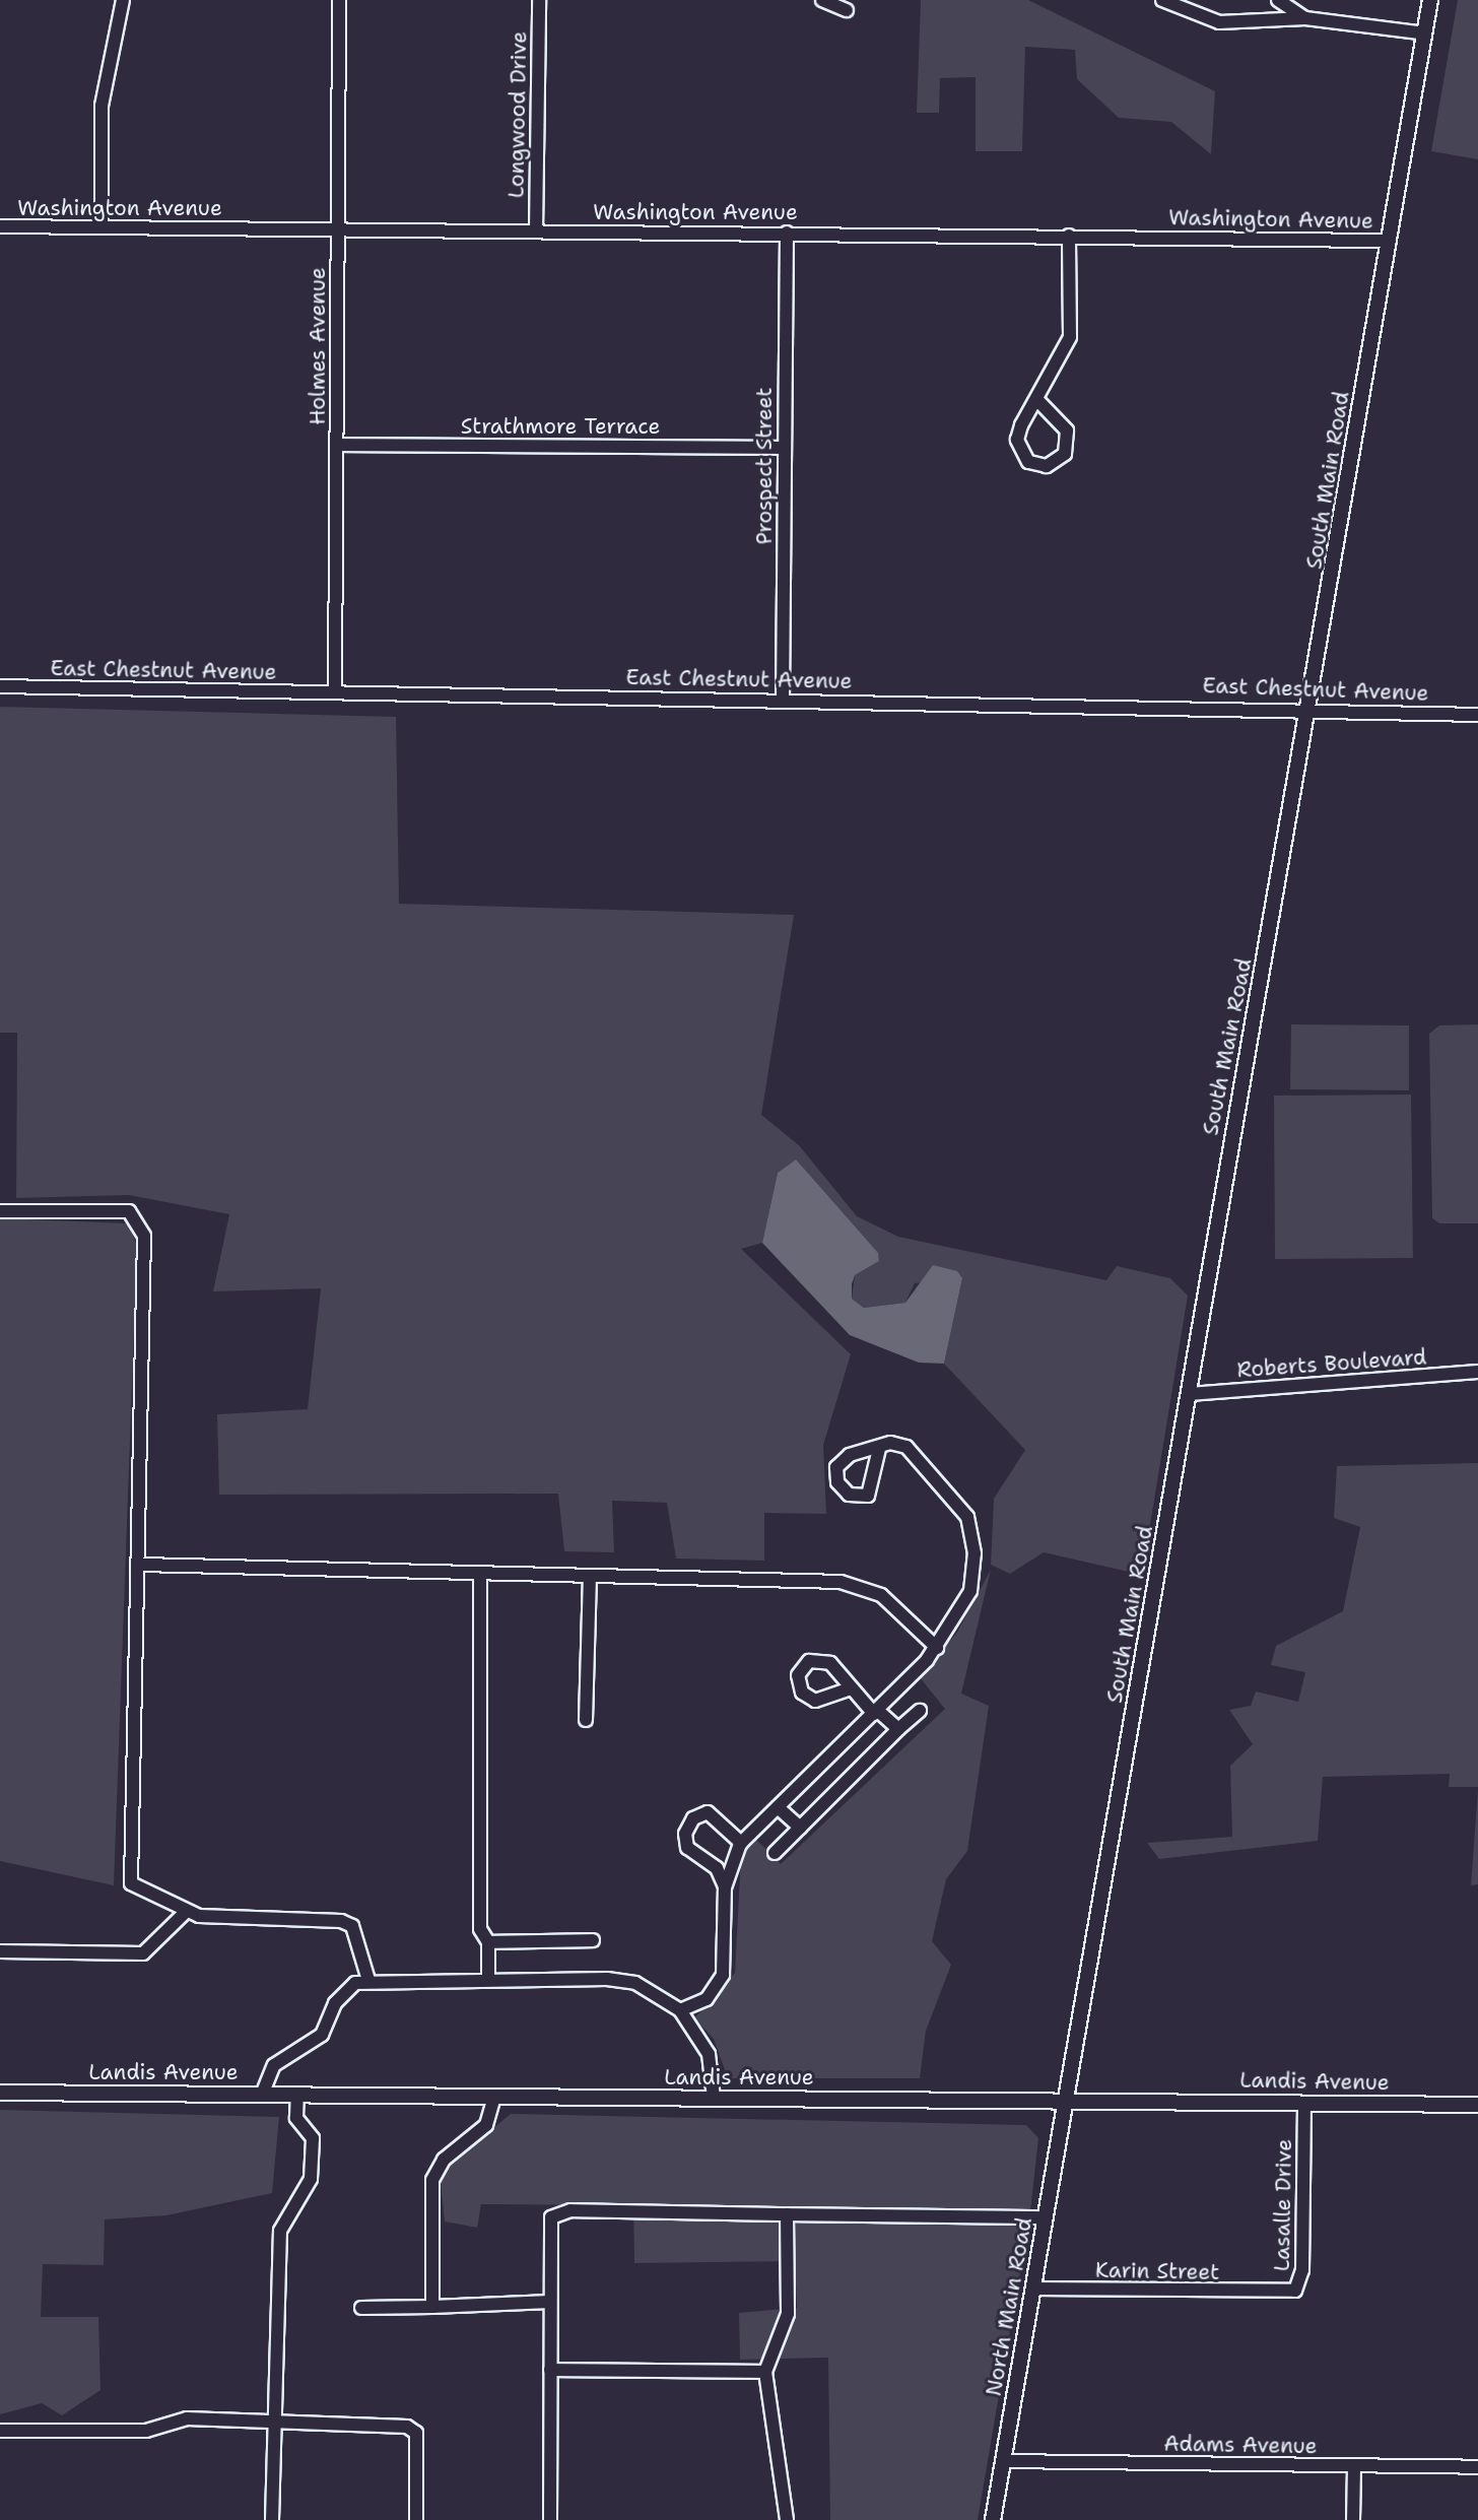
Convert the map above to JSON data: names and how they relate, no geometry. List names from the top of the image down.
{
  "streets": {
    "main road": ["South Main Road", "Landis Avenue", "North Main Road"],
    "street": [
      "Longwood Drive",
      "Washington Avenue",
      "Holmes Avenue",
      "Strathmore Terrace",
      "Prospect Street",
      "East Chestnut Avenue",
      "Roberts Boulevard",
      "Lasalle Drive",
      "Karin Street",
      "Adams Avenue"
    ]
  },
  "crossings": [
    ["Longwood Drive", "Washington Avenue"],
    ["Washington Avenue", "Holmes Avenue"],
    ["Washington Avenue", "Prospect Street"],
    ["Washington Avenue", "South Main Road"],
    ["Holmes Avenue", "Strathmore Terrace"],
    ["Holmes Avenue", "East Chestnut Avenue"],
    ["Strathmore Terrace", "Prospect Street"],
    ["Prospect Street", "East Chestnut Avenue"],
    ["South Main Road", "East Chestnut Avenue"],
    ["South Main Road", "Roberts Boulevard"],
    ["South Main Road", "Landis Avenue"],
    ["South Main Road", "North Main Road"],
    ["Landis Avenue", "Lasalle Drive"],
    ["Landis Avenue", "North Main Road"],
    ["Lasalle Drive", "Karin Street"],
    ["Karin Street", "North Main Road"],
    ["North Main Road", "Adams Avenue"]
  ]
}
